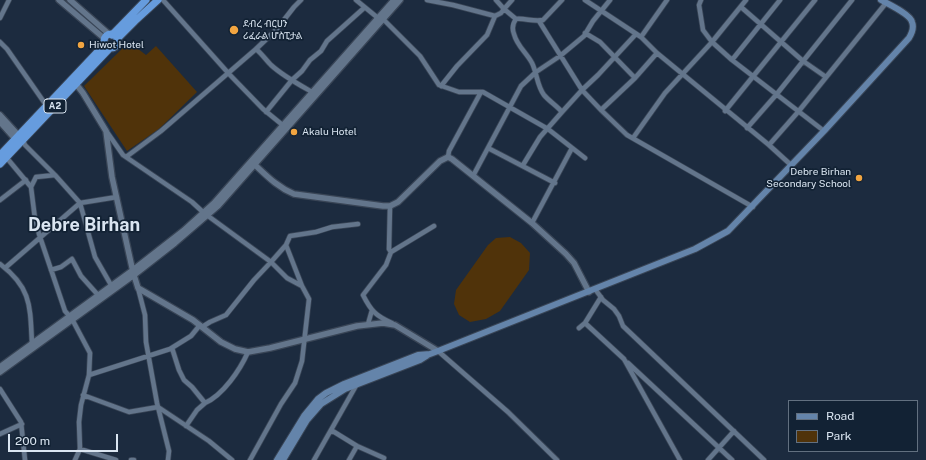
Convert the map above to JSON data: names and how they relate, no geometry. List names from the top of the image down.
{
  "streets": {
    "highway": ["A2"]
  },
  "districts": ["Debre Birhan"],
  "places": [
    "ደብረ ብርሀን ሪፈራል ሆስፒታል",
    "Hiwot Hotel",
    "Akalu Hotel",
    "Debre Birhan Secondary School"
  ],
  "legend": ["Road", "Park"],
  "scale_bar": "200 m"
}
